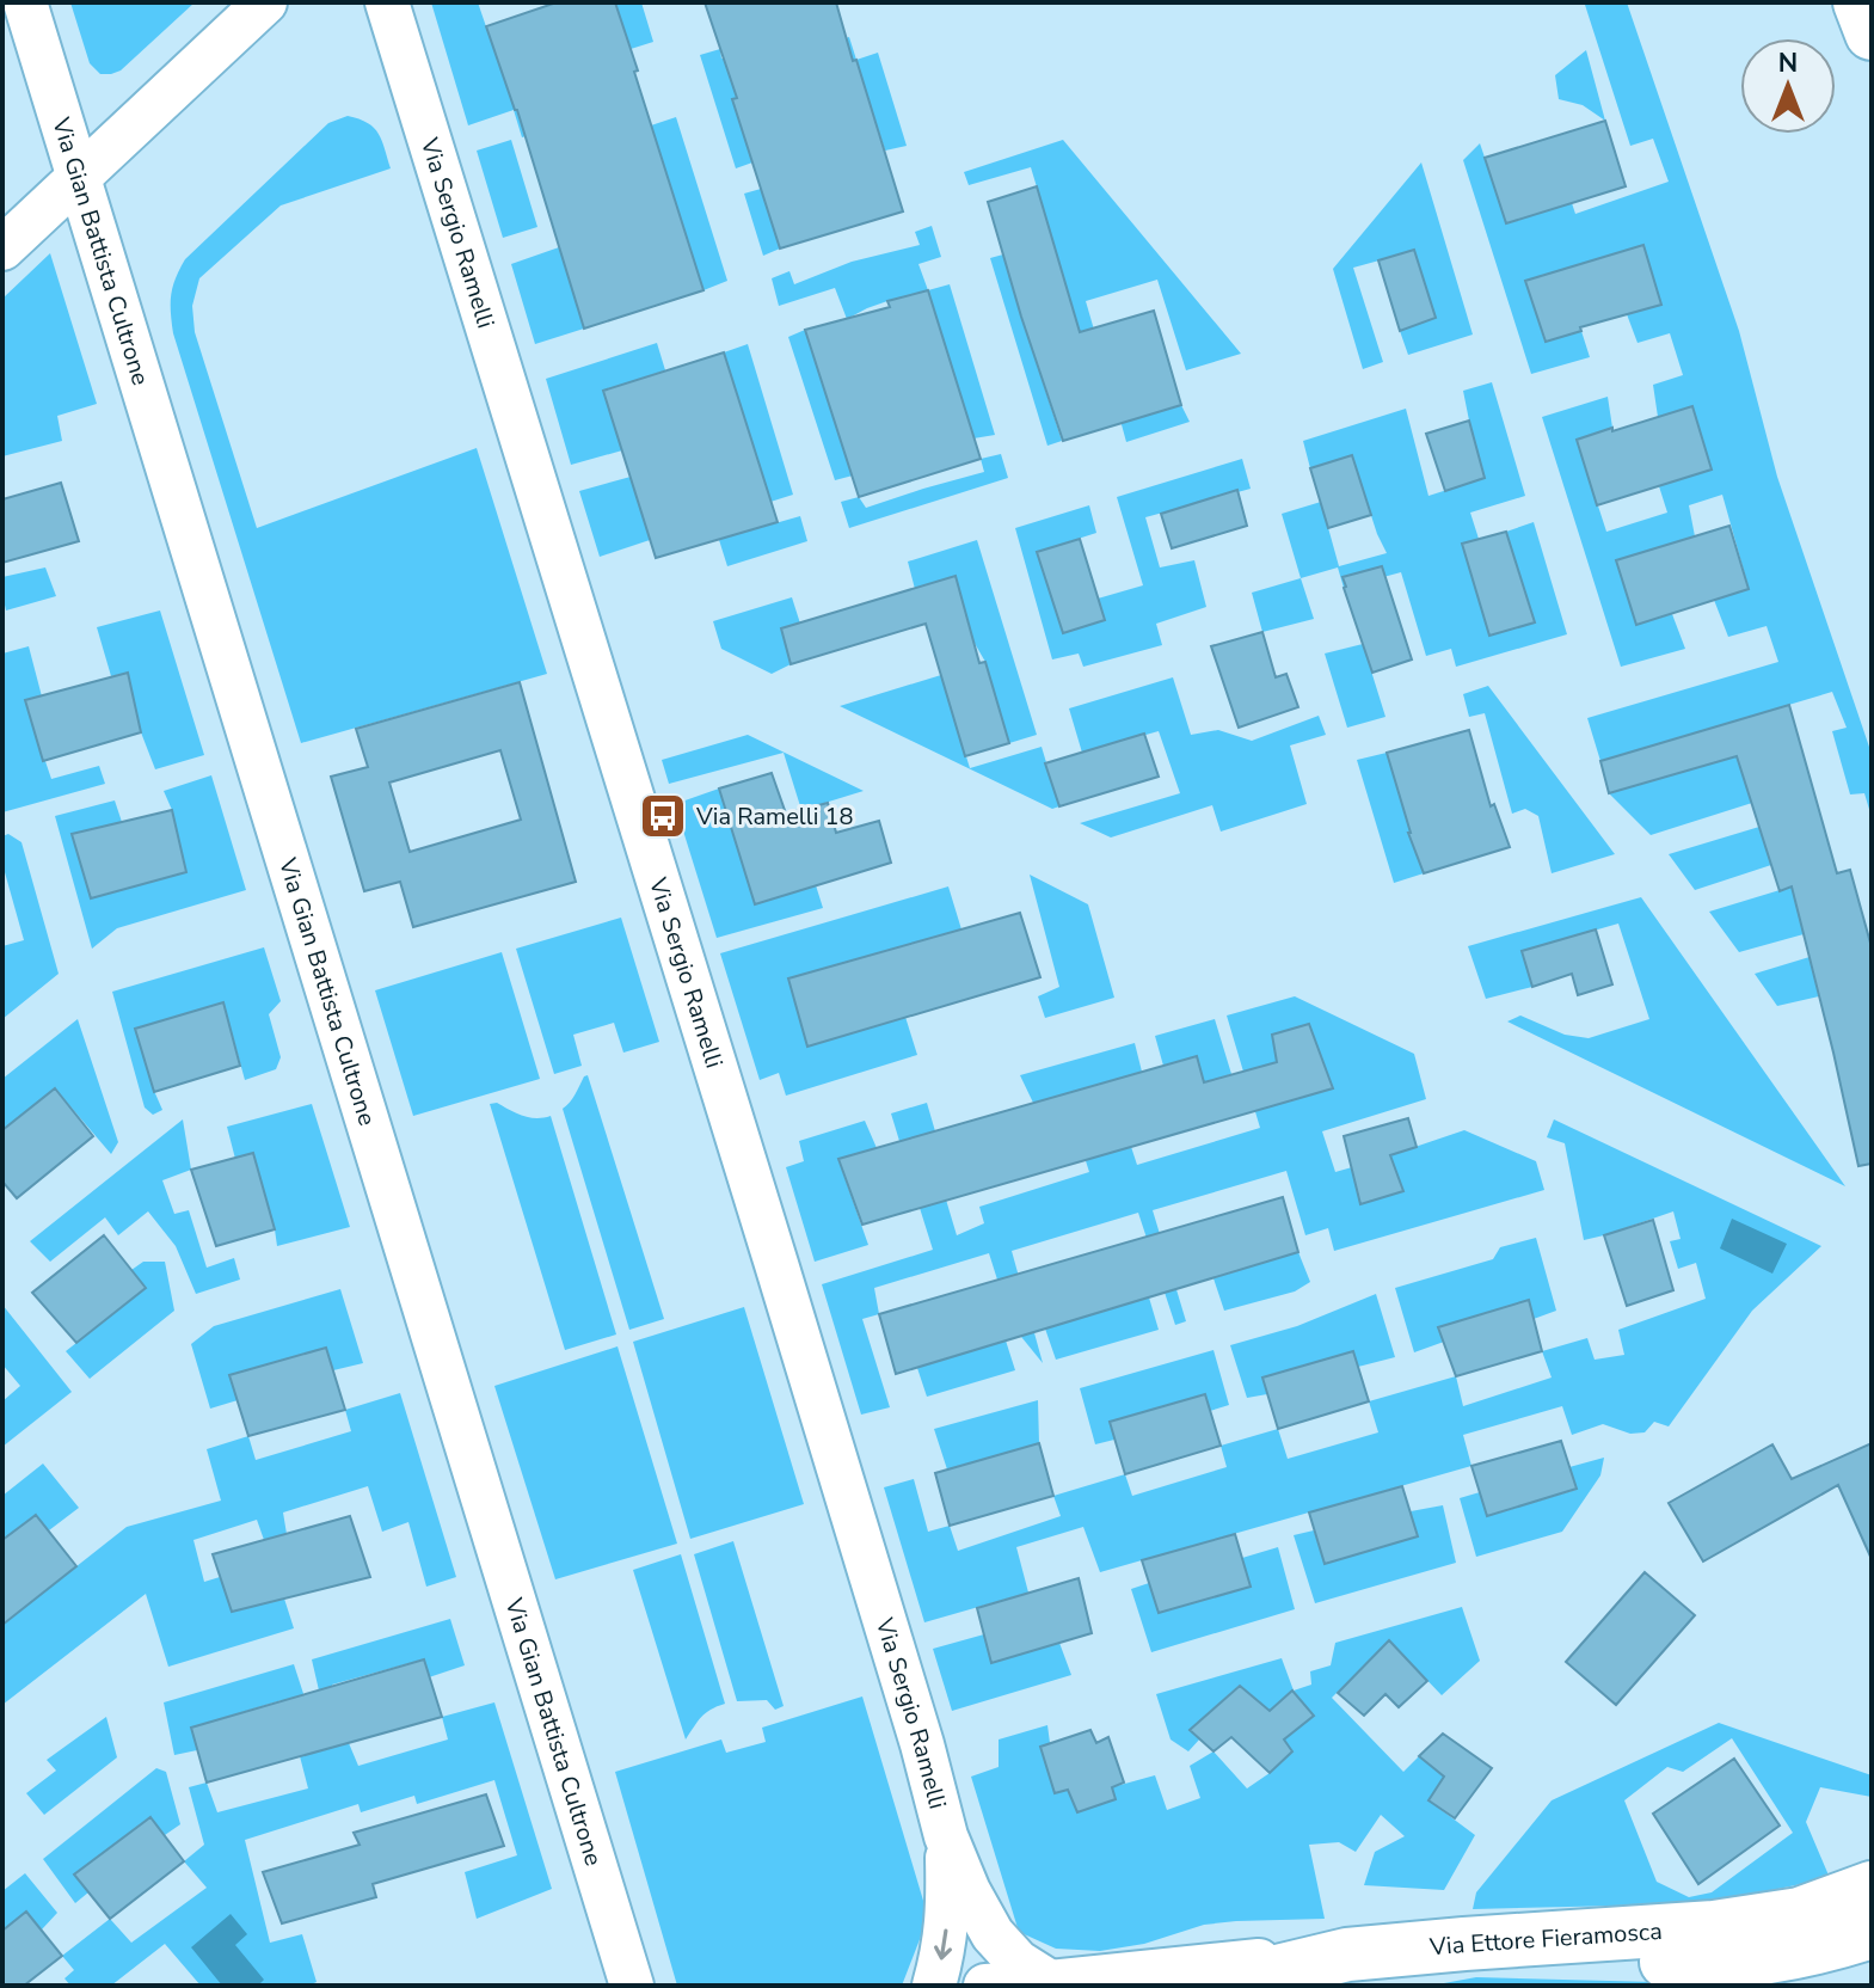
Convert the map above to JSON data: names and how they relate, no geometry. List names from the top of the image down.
{
  "streets": {
    "main road": ["Via Ettore Fieramosca"],
    "street": ["Via Sergio Ramelli", "Via Gian Battista Cultrone"]
  },
  "places": {
    "bus stop": ["Via Ramelli 18"]
  },
  "north": "top"
}
